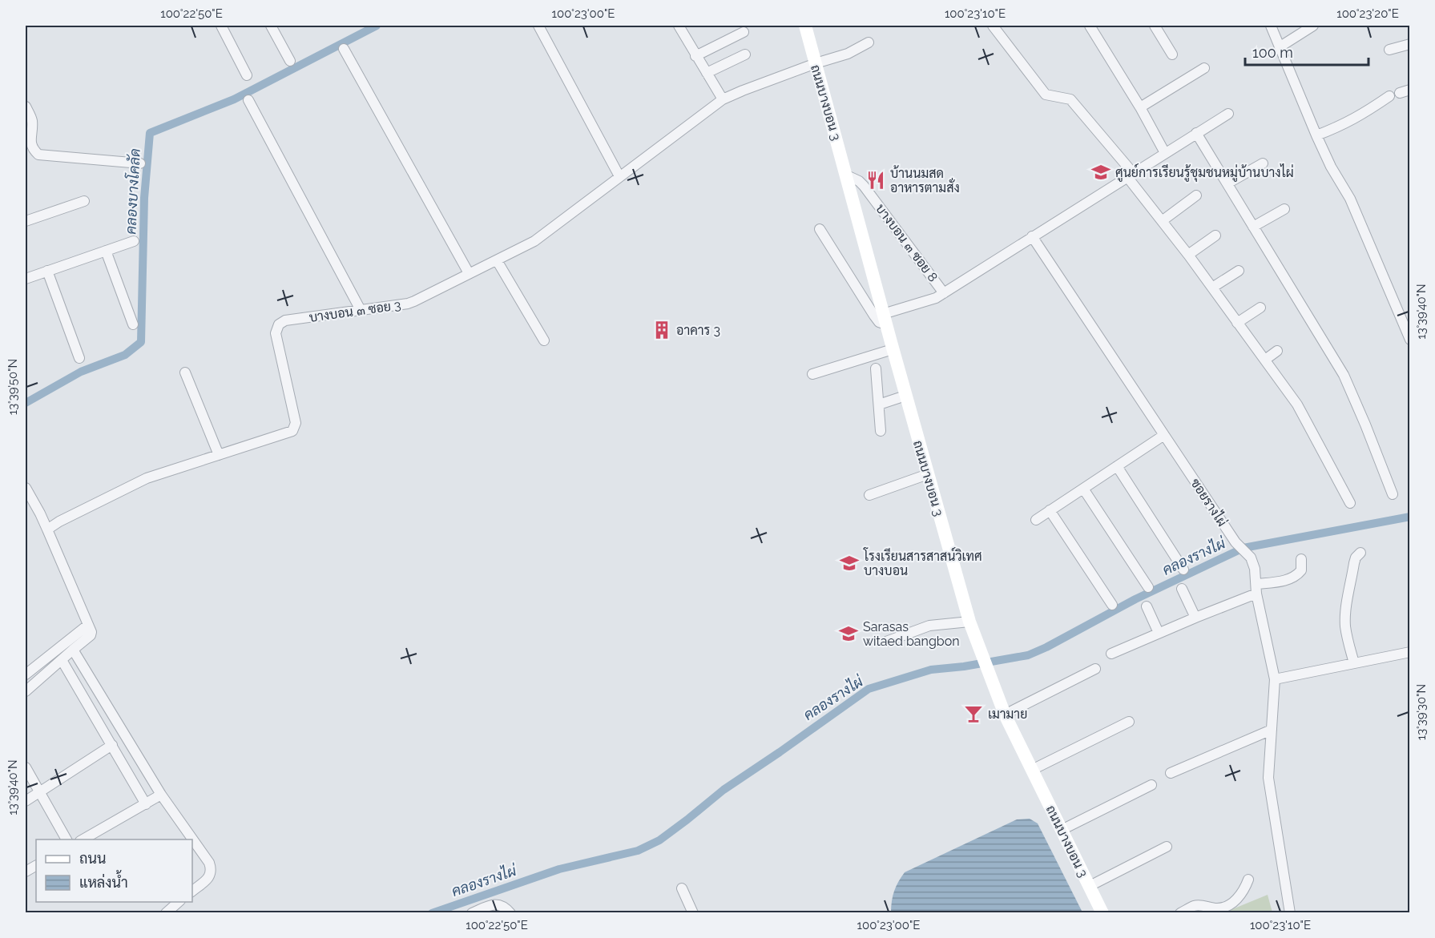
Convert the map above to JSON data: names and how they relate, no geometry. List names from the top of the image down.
{
  "streets": {
    "main road": ["ถนนบางบอน 3"],
    "street": ["บางบอน ๓ ซอย 8", "บางบอน ๓ ซอย 3", "ซอยรางไผ่"]
  },
  "crossings": [
    ["ถนนบางบอน 3", "บางบอน ๓ ซอย 8"],
    ["ถนนบางบอน 3", "บางบอน ๓ ซอย 3"]
  ],
  "water": ["คลองบางโคลัด", "คลองรางไผ่"],
  "places": {
    "school or university": ["ศูนย์การเรียนรู้ชุมชนหมู่บ้านบางไผ่", "โรงเรียนสารสาสน์วิเทศ บางบอน", "Sarasas witaed bangbon"],
    "restaurant": ["บ้านนมสด อาหารตามสั่ง"],
    "building": ["อาคาร 3"],
    "bar": ["เมามาย"]
  },
  "legend": ["ถนน", "แหล่งน้ำ"],
  "scale_bar": "100 m",
  "coordinates": [
    "100°22'50\"E",
    "100°23'00\"E",
    "100°23'10\"E",
    "100°23'20\"E",
    "13°39'40\"N",
    "13°39'50\"N",
    "13°39'30\"N"
  ]
}
